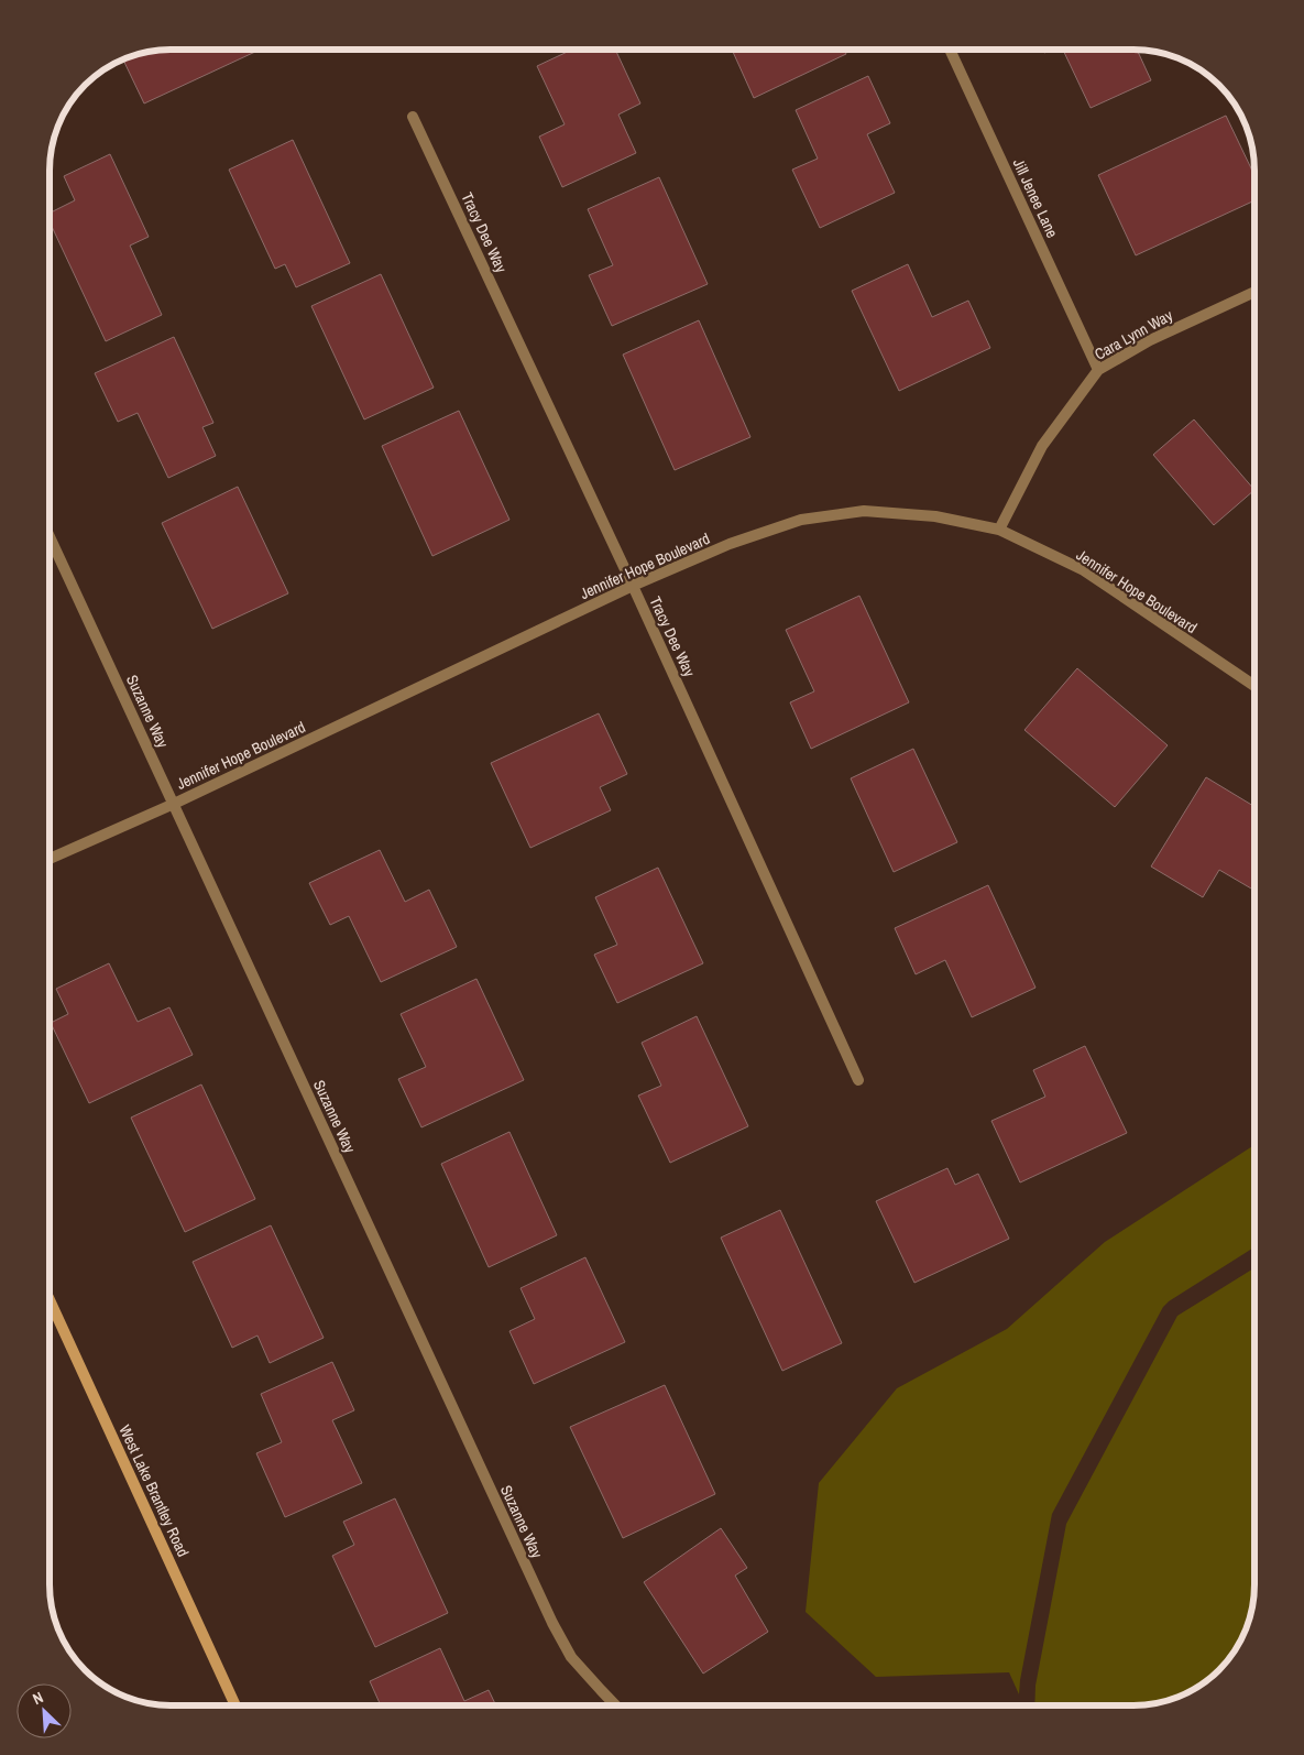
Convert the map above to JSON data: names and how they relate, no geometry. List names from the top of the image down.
{
  "streets": {
    "street": [
      "Jill Jenee Lane",
      "Tracy Dee Way",
      "Cara Lynn Way",
      "Jennifer Hope Boulevard",
      "Suzanne Way",
      "West Lake Brantley Road"
    ]
  },
  "crossings": [
    ["Jill Jenee Lane", "Cara Lynn Way"],
    ["Tracy Dee Way", "Jennifer Hope Boulevard"],
    ["Cara Lynn Way", "Jennifer Hope Boulevard"],
    ["Jennifer Hope Boulevard", "Suzanne Way"]
  ],
  "north": "top left"
}
